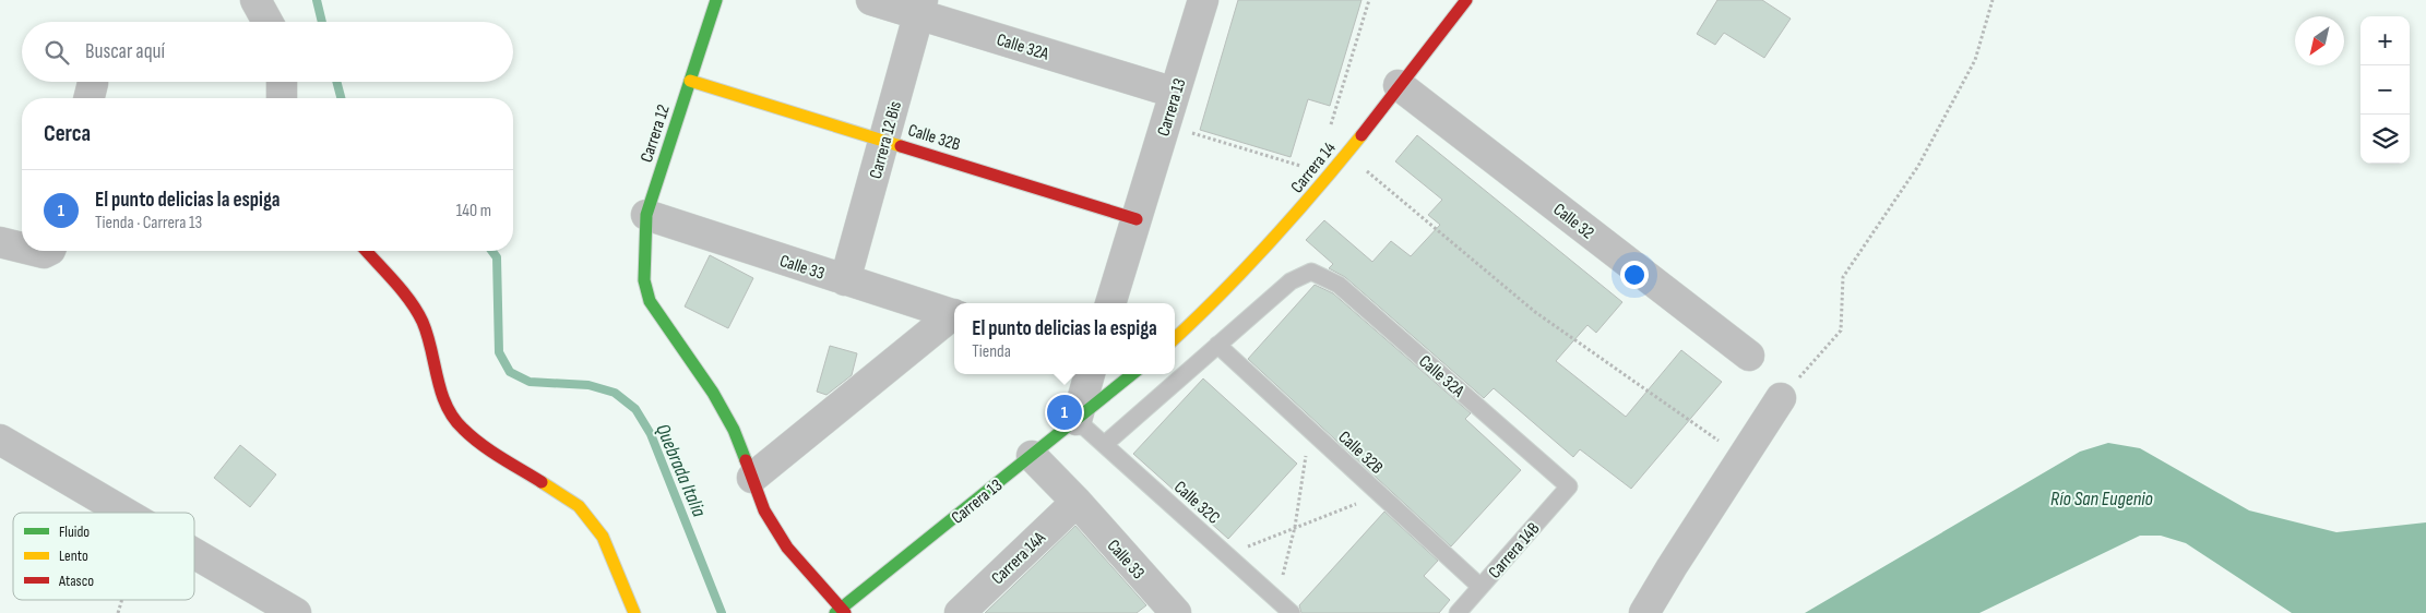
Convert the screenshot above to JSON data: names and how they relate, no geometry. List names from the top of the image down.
{
  "streets": {
    "street": [
      "Calle 32A",
      "Carrera 13",
      "Carrera 12",
      "Calle 32B",
      "Carrera 12 Bis",
      "Carrera 14",
      "Calle 32",
      "Calle 33",
      "Carrera 14A"
    ],
    "lane": ["Calle 32C", "Carrera 14B"]
  },
  "crossings": [
    ["Calle 32A", "Carrera 13"],
    ["Calle 32A", "Calle 32B"],
    ["Calle 32A", "Carrera 12 Bis"],
    ["Calle 32A", "Carrera 14B"],
    ["Carrera 13", "Carrera 12"],
    ["Carrera 13", "Calle 32B"],
    ["Carrera 13", "Calle 33"],
    ["Carrera 13", "Calle 32C"],
    ["Carrera 12", "Calle 32B"],
    ["Carrera 12", "Calle 33"],
    ["Calle 32B", "Carrera 12 Bis"],
    ["Calle 32B", "Carrera 14B"],
    ["Carrera 12 Bis", "Calle 33"],
    ["Carrera 14", "Calle 32"],
    ["Calle 33", "Carrera 14A"]
  ],
  "water": ["Quebrada Italia", "Río San Eugenio"],
  "legend": ["Fluido", "Lento", "Atasco"],
  "north": "bottom left",
  "page": {
    "map_buttons": ["+", "−"],
    "search": "Buscar aquí",
    "heading": "Cerca",
    "list": [
      {
        "mark": "1",
        "name": "El punto delicias la espiga",
        "note": "Tienda · Carrera 13",
        "value": "140 m"
      }
    ],
    "popup": ["El punto delicias la espiga", "Tienda"],
    "pins": "1"
  }
}
